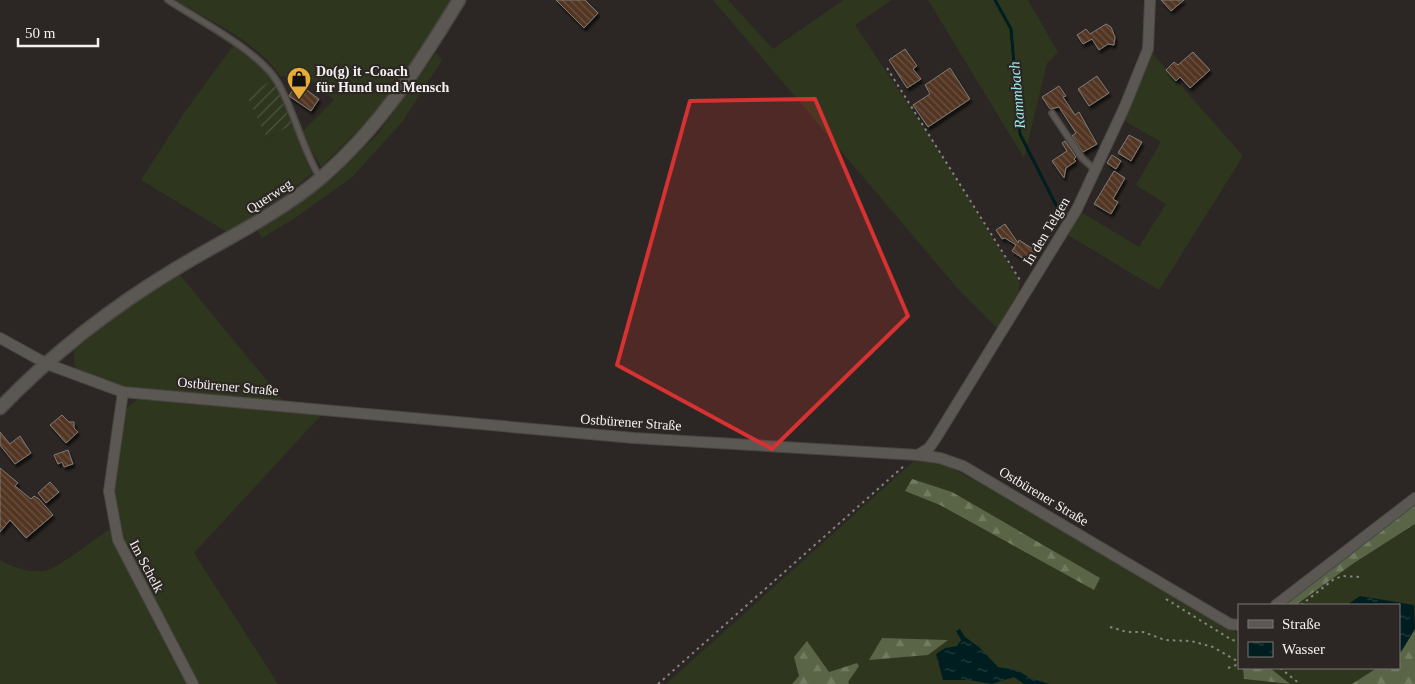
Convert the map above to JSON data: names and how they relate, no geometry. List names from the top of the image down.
{
  "streets": {
    "street": [
      "Querweg",
      "In den Telgen",
      "Ostbürener Straße",
      "Im Schelk"
    ]
  },
  "crossings": [
    ["Querweg", "Ostbürener Straße"],
    ["In den Telgen", "Ostbürener Straße"],
    ["Ostbürener Straße", "Im Schelk"]
  ],
  "water": ["Rammbach"],
  "places": {
    "shop": ["Do(g) it -Coach für Hund und Mensch"]
  },
  "legend": ["Straße", "Wasser"],
  "scale_bar": "50 m"
}
